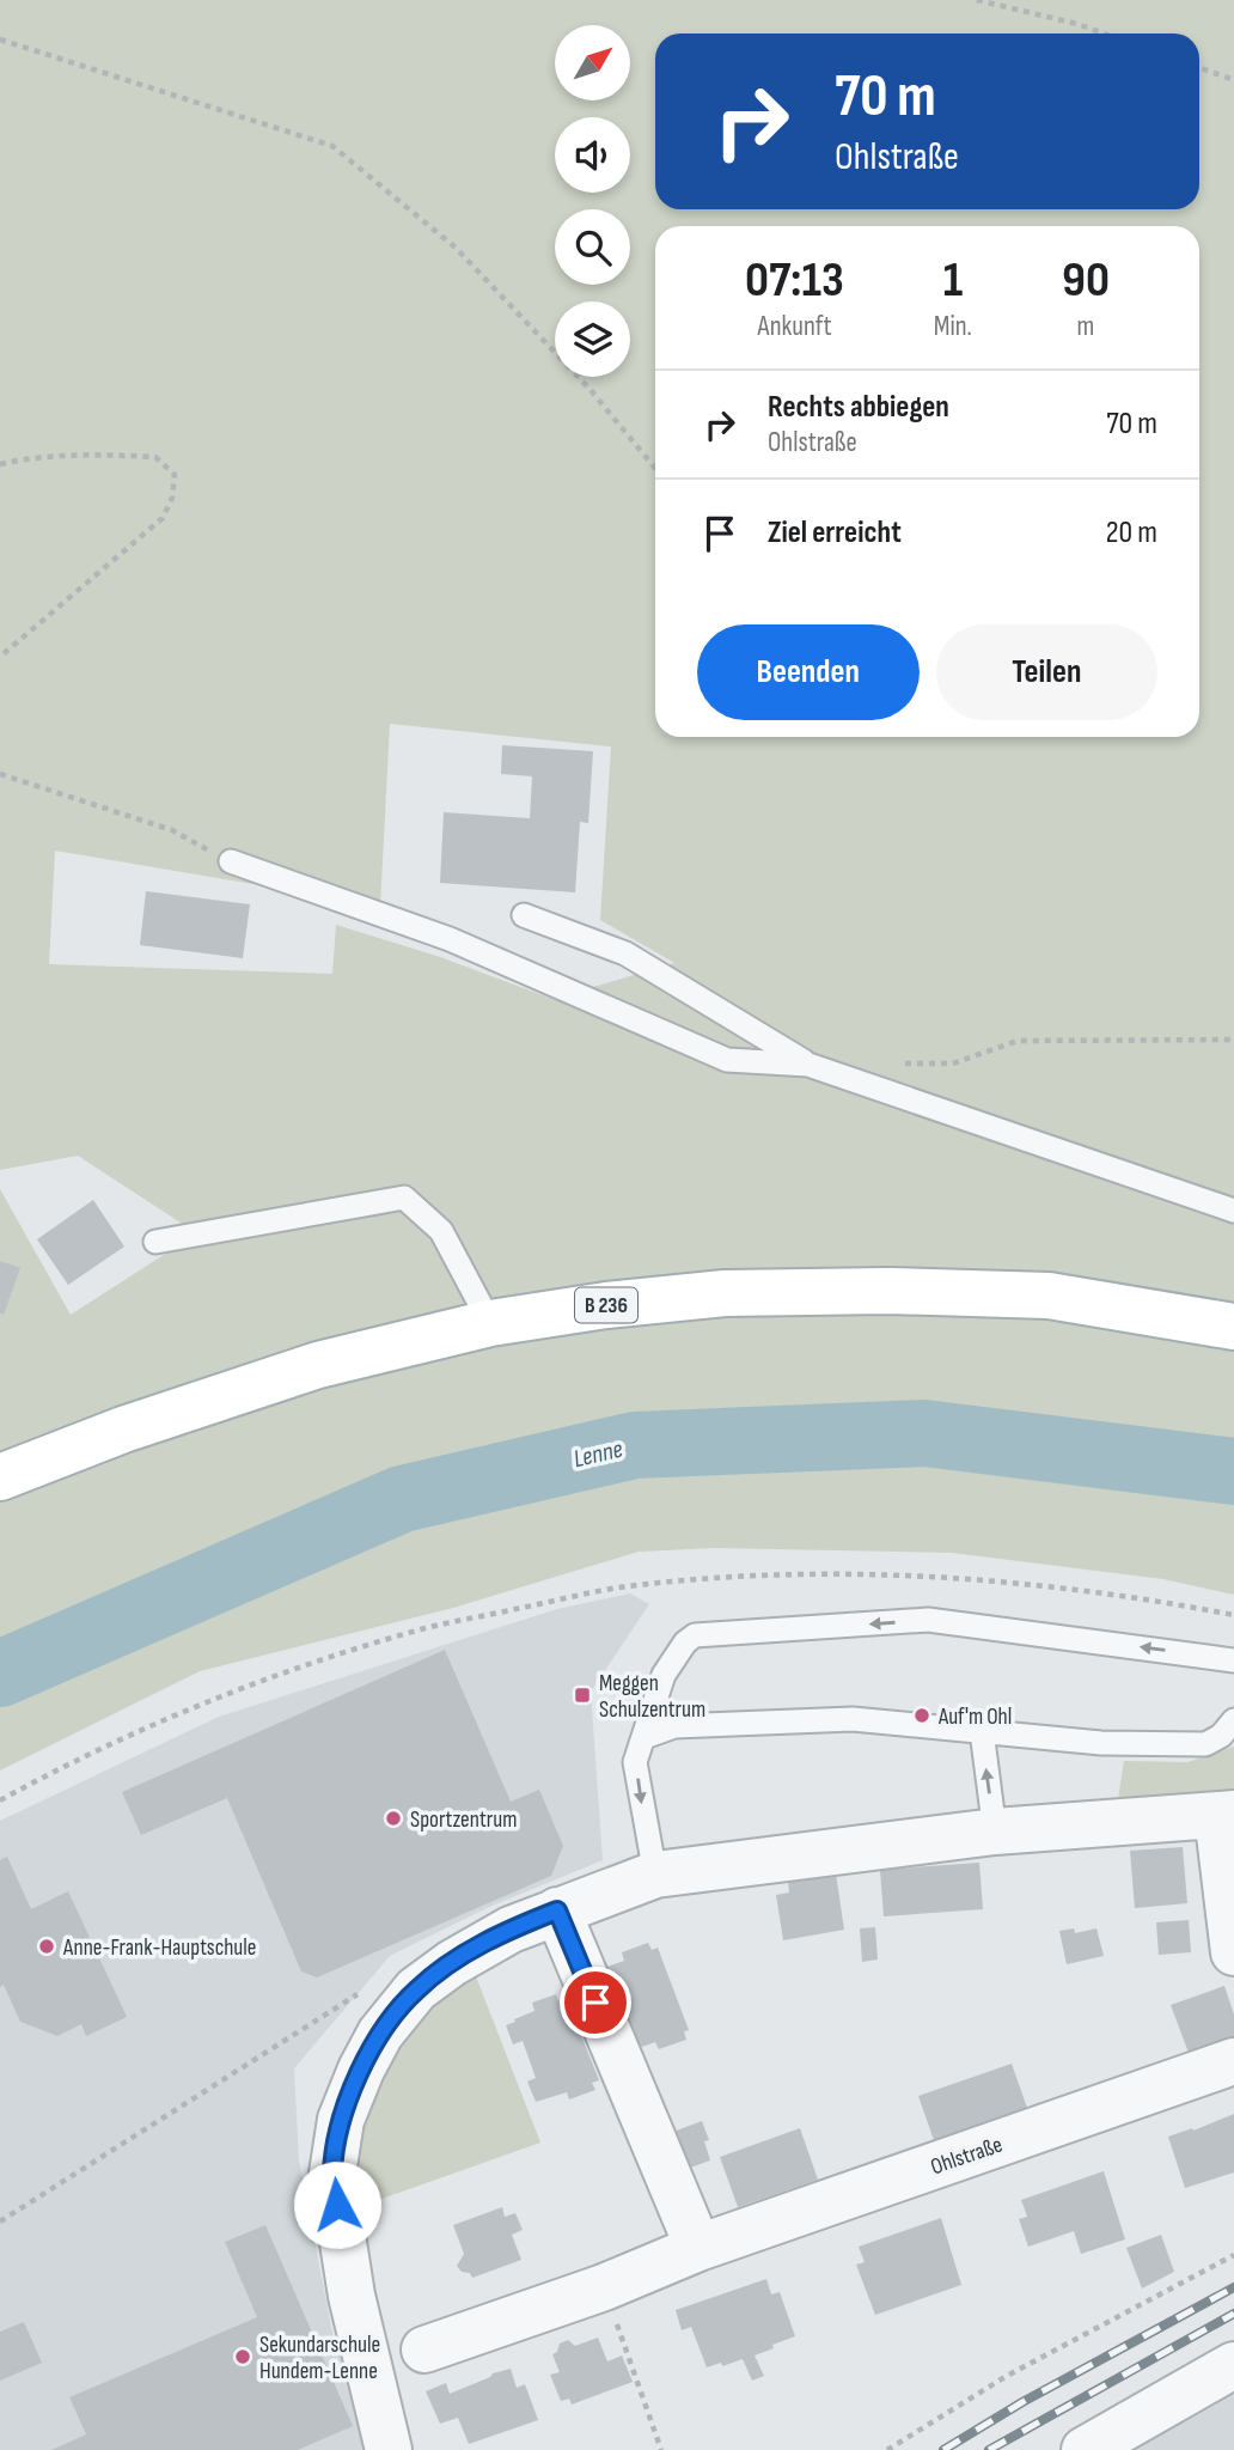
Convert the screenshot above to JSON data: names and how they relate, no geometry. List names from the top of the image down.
{
  "streets": {
    "main road": ["B 236"],
    "street": ["Ohlstraße"]
  },
  "water": ["Lenne"],
  "places": {
    "transit": ["Meggen Schulzentrum"],
    "other": [
      "Auf'm Ohl",
      "Sportzentrum",
      "Anne-Frank-Hauptschule",
      "Sekundarschule Hundem-Lenne"
    ]
  },
  "north": "top right",
  "page": {
    "turn": ["70 m", "Ohlstraße"],
    "eta": [
      "07:13",
      "Ankunft",
      "1",
      "Min.",
      "90",
      "m"
    ],
    "list": [
      {
        "name": "Rechts abbiegen",
        "note": "Ohlstraße",
        "value": "70 m"
      },
      {
        "name": "Ziel erreicht",
        "value": "20 m"
      }
    ],
    "buttons": ["Beenden", "Teilen"]
  }
}
